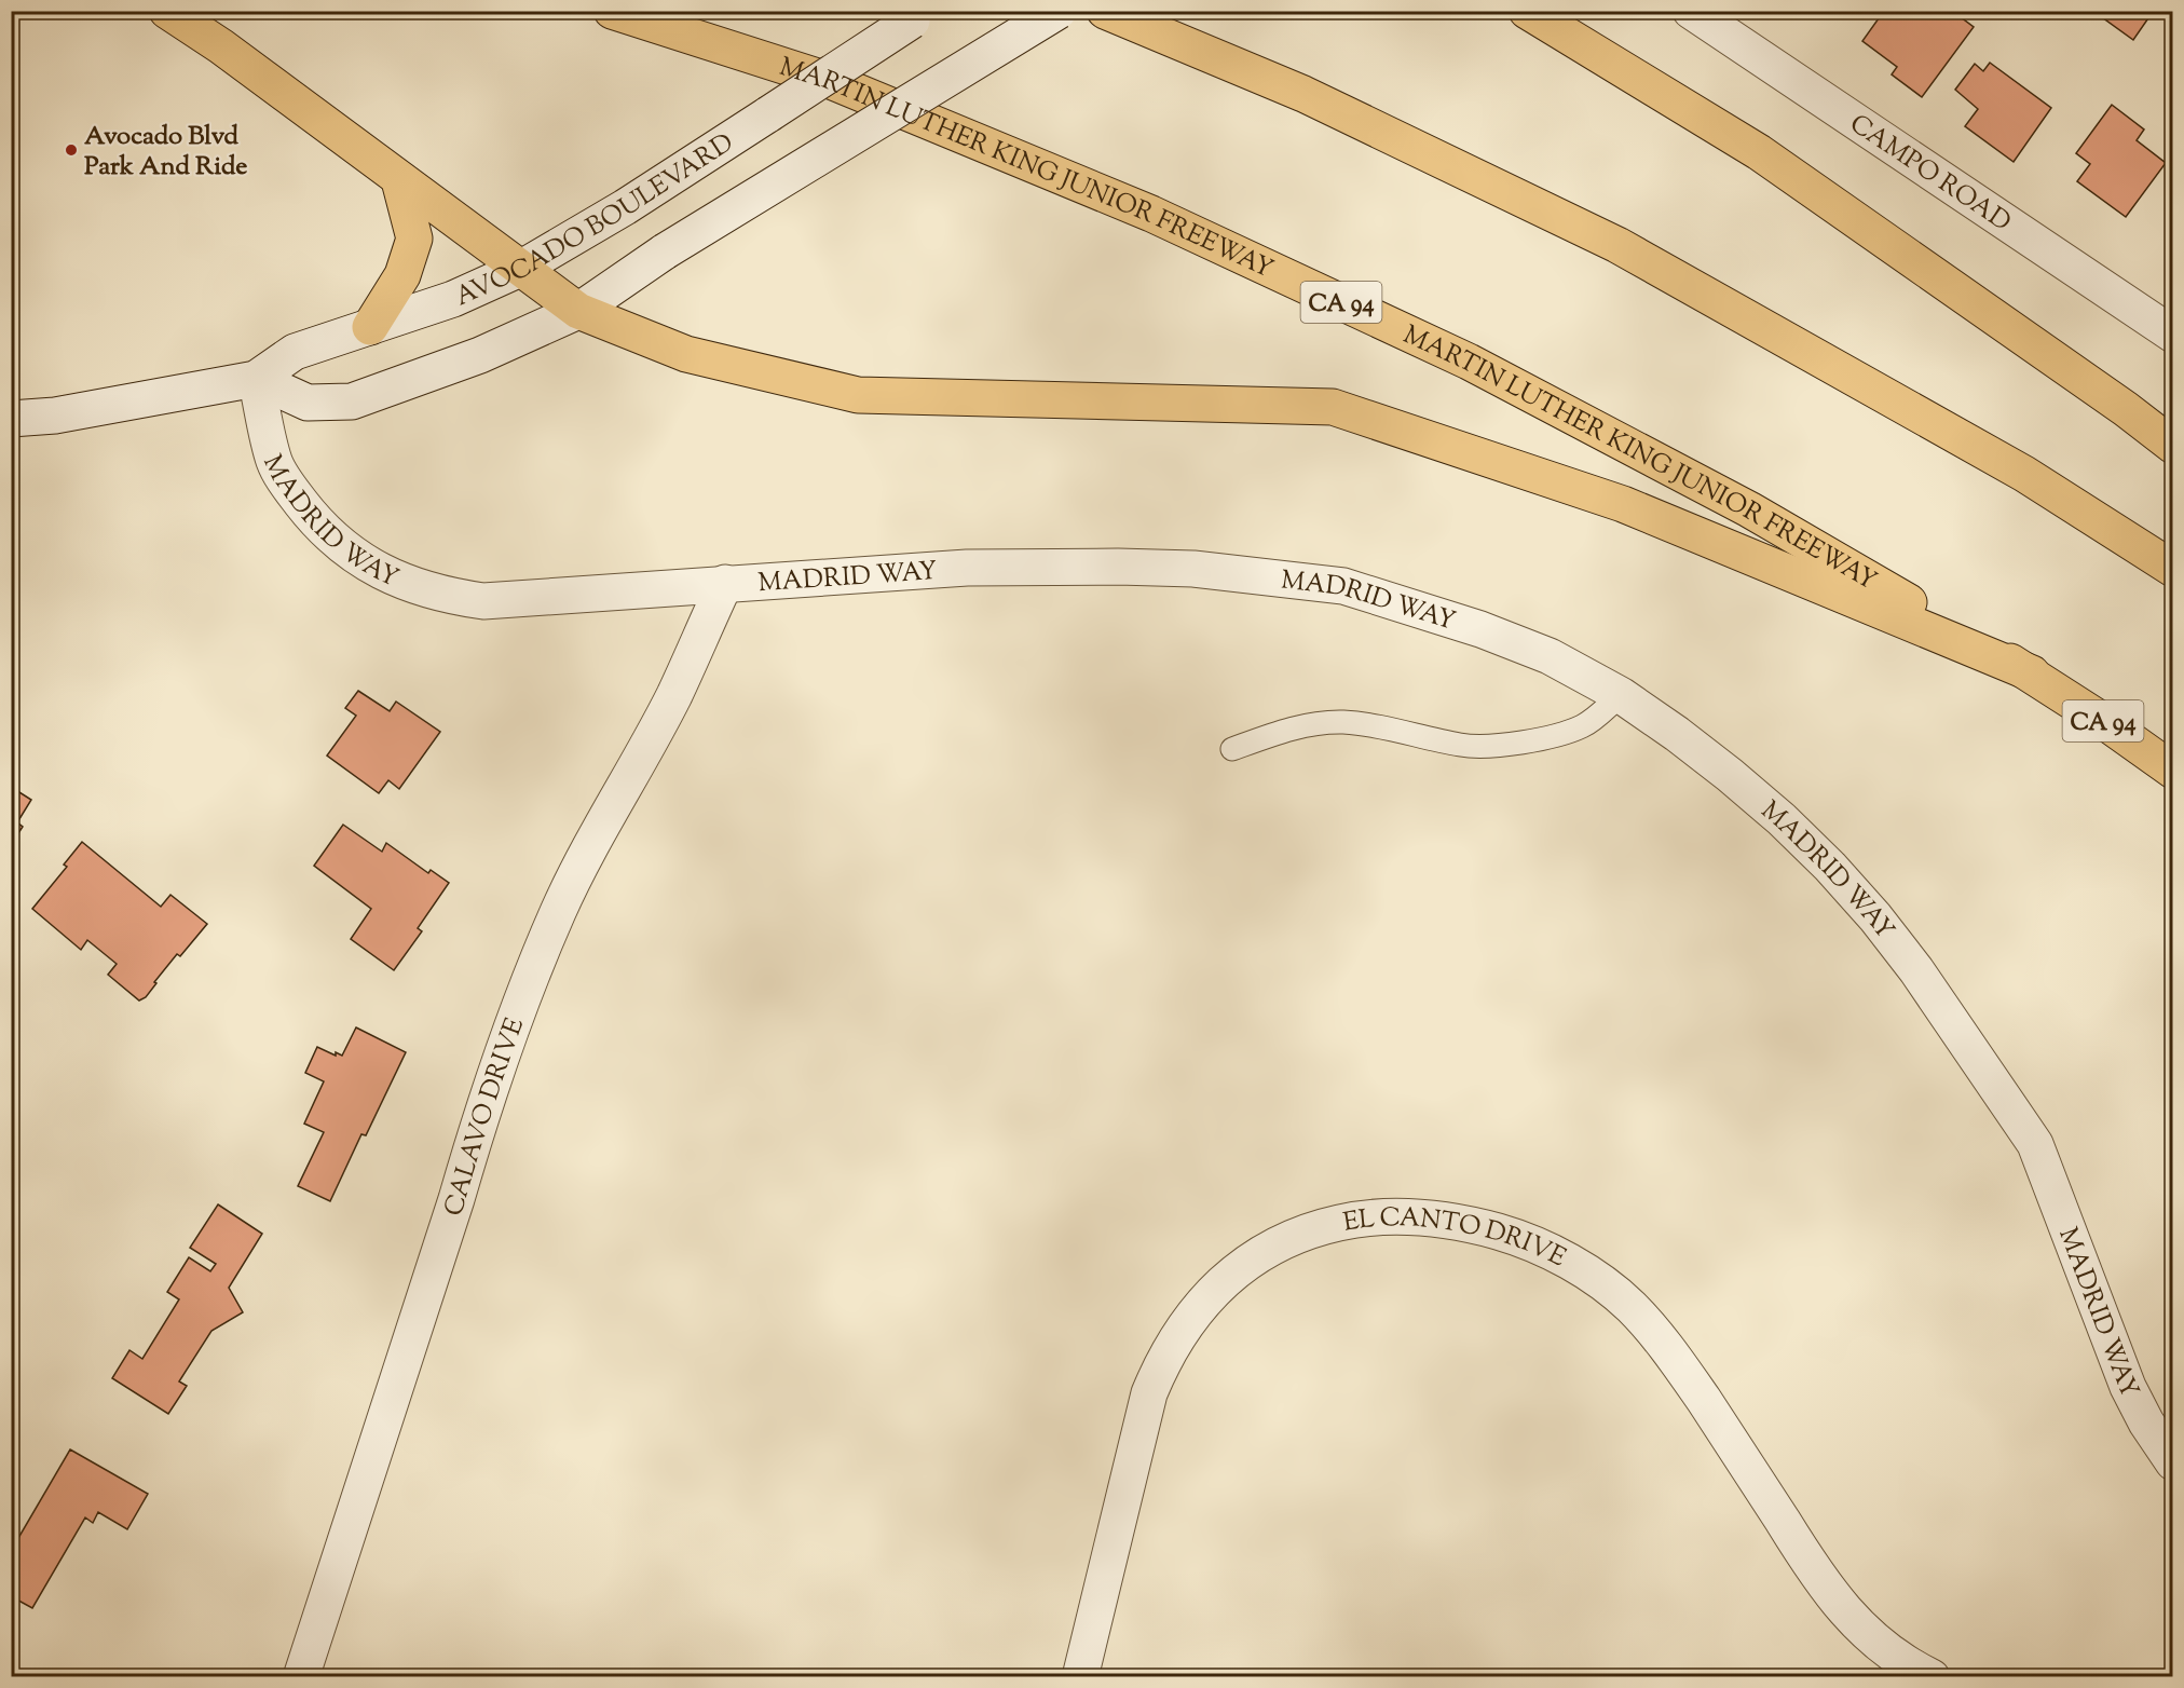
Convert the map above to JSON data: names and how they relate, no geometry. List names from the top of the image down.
{
  "streets": {
    "highway": ["MARTIN LUTHER KING JUNIOR FREEWAY", "CA 94"],
    "street": [
      "CAMPO ROAD",
      "AVOCADO BOULEVARD",
      "MADRID WAY",
      "CALAVO DRIVE",
      "EL CANTO DRIVE"
    ]
  },
  "crossings": [
    ["AVOCADO BOULEVARD", "MADRID WAY"],
    ["MADRID WAY", "CALAVO DRIVE"]
  ],
  "places": ["Avocado Blvd Park And Ride"]
}
